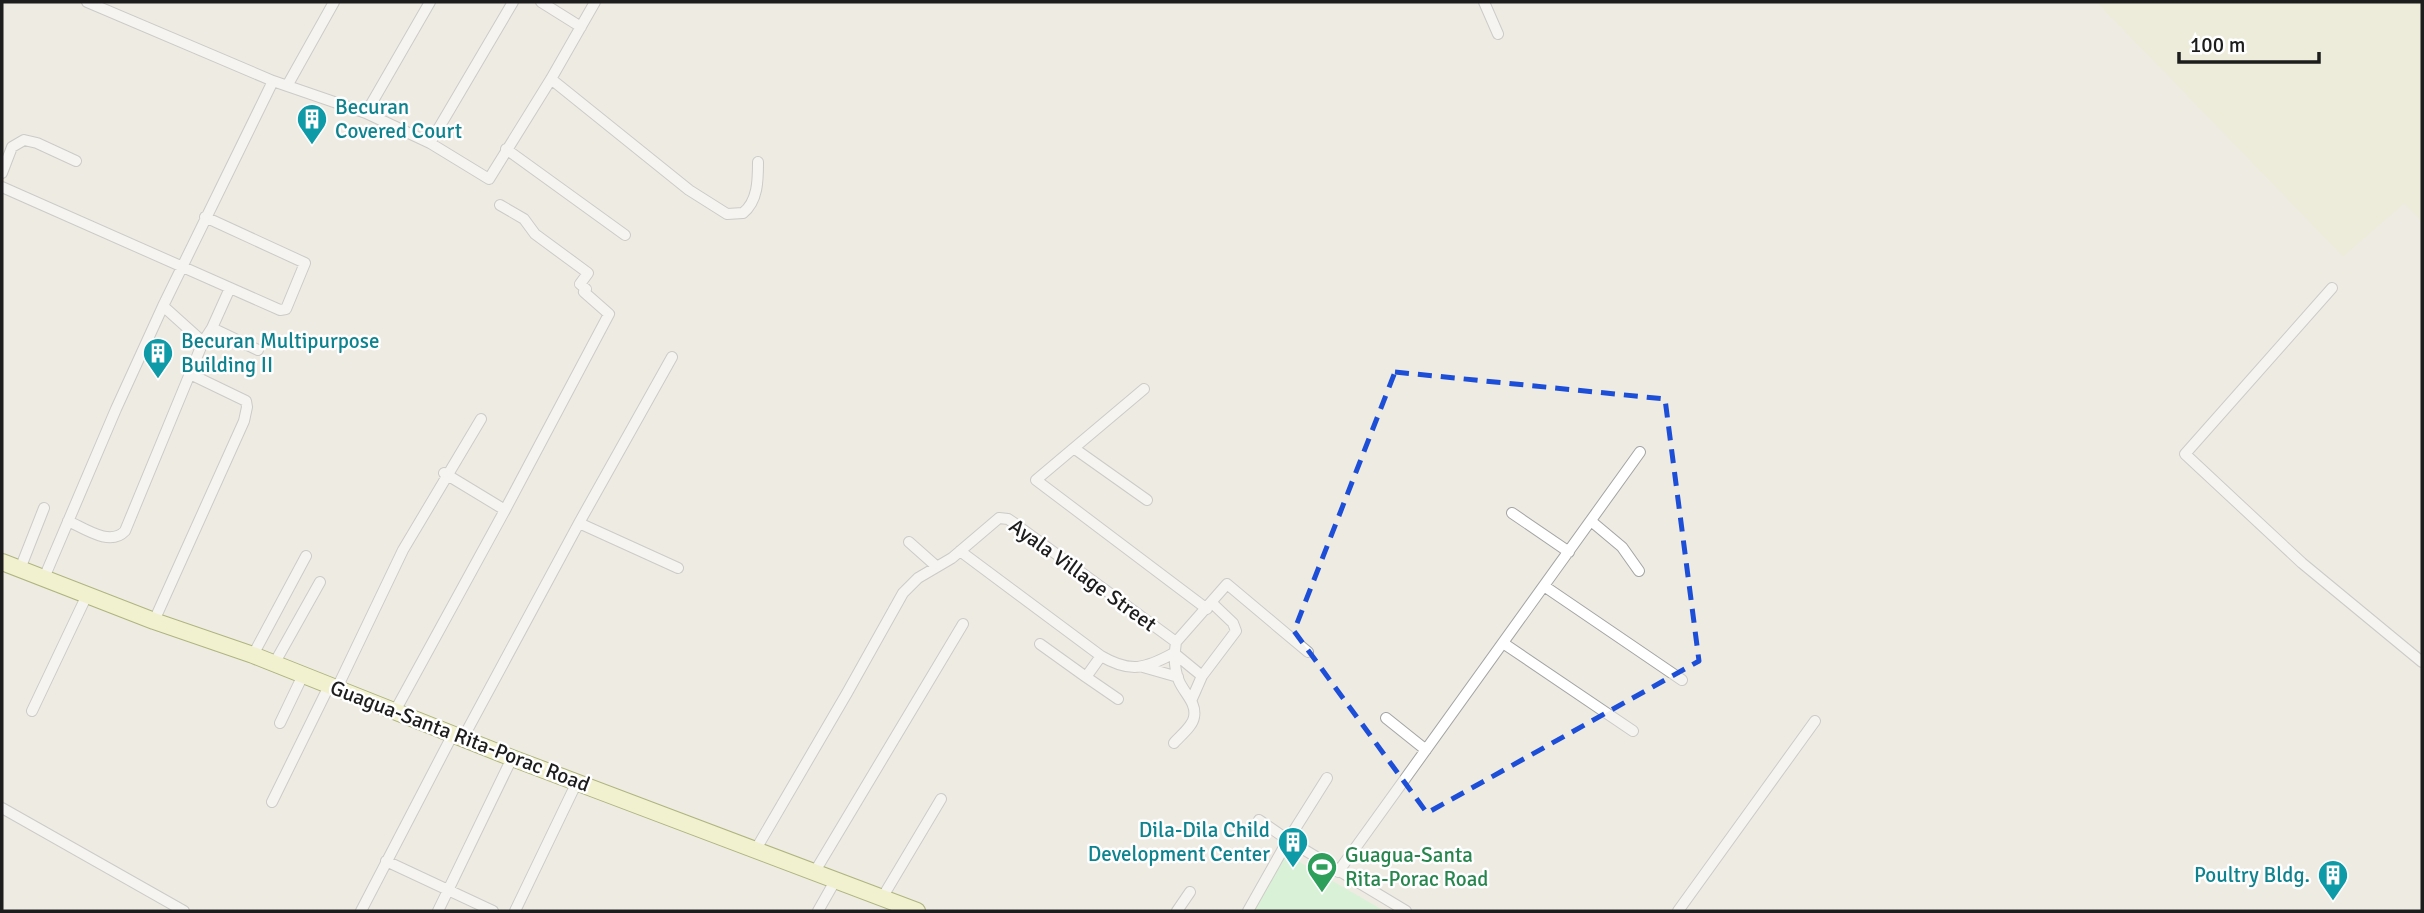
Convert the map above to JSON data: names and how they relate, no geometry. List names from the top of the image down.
{
  "streets": {
    "main road": ["Guagua-Santa Rita-Porac Road"],
    "street": ["Ayala Village Street"]
  },
  "crossings": [
    ["Ayala Village Street", "Guagua-Santa Rita-Porac Road"]
  ],
  "places": {
    "building": [
      "Becuran Covered Court",
      "Becuran Multipurpose Building II",
      "Dila-Dila Child Development Center",
      "Poultry Bldg."
    ],
    "sports": ["Guagua-Santa Rita-Porac Road"]
  },
  "scale_bar": "100 m"
}
